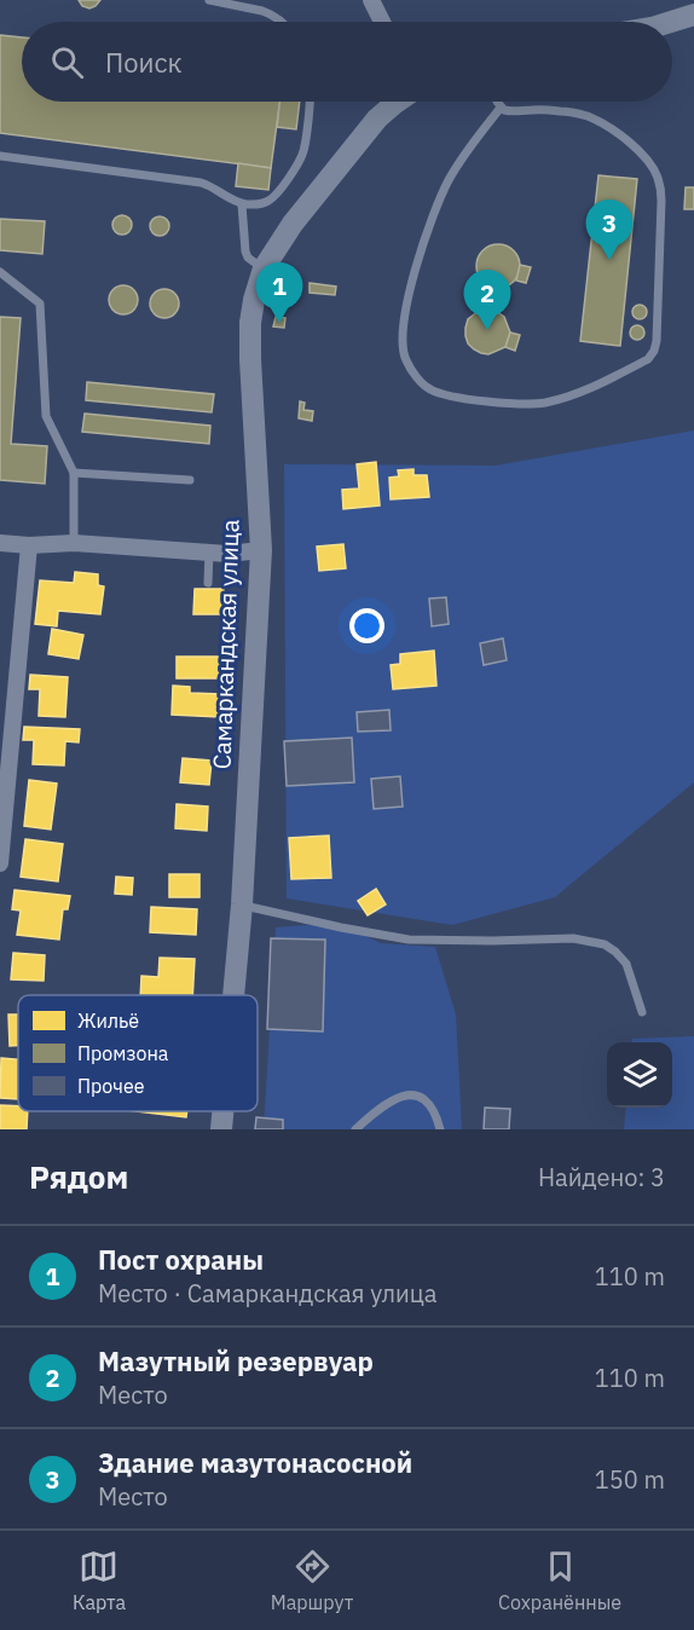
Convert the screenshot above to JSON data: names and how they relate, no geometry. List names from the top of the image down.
{
  "streets": {
    "street": ["Самаркандская улица"]
  },
  "legend": ["Жильё", "Промзона", "Прочее"],
  "page": {
    "search": "Поиск",
    "pins": ["3", "1", "2"],
    "heading": ["Рядом", "Найдено: 3"],
    "list": [
      {
        "mark": "1",
        "name": "Пост охраны",
        "note": "Место · Самаркандская улица",
        "value": "110 m"
      },
      {
        "mark": "2",
        "name": "Мазутный резервуар",
        "note": "Место",
        "value": "110 m"
      },
      {
        "mark": "3",
        "name": "Здание мазутонасосной",
        "note": "Место",
        "value": "150 m"
      }
    ],
    "nav": ["Карта", "Маршрут", "Сохранённые"]
  }
}
